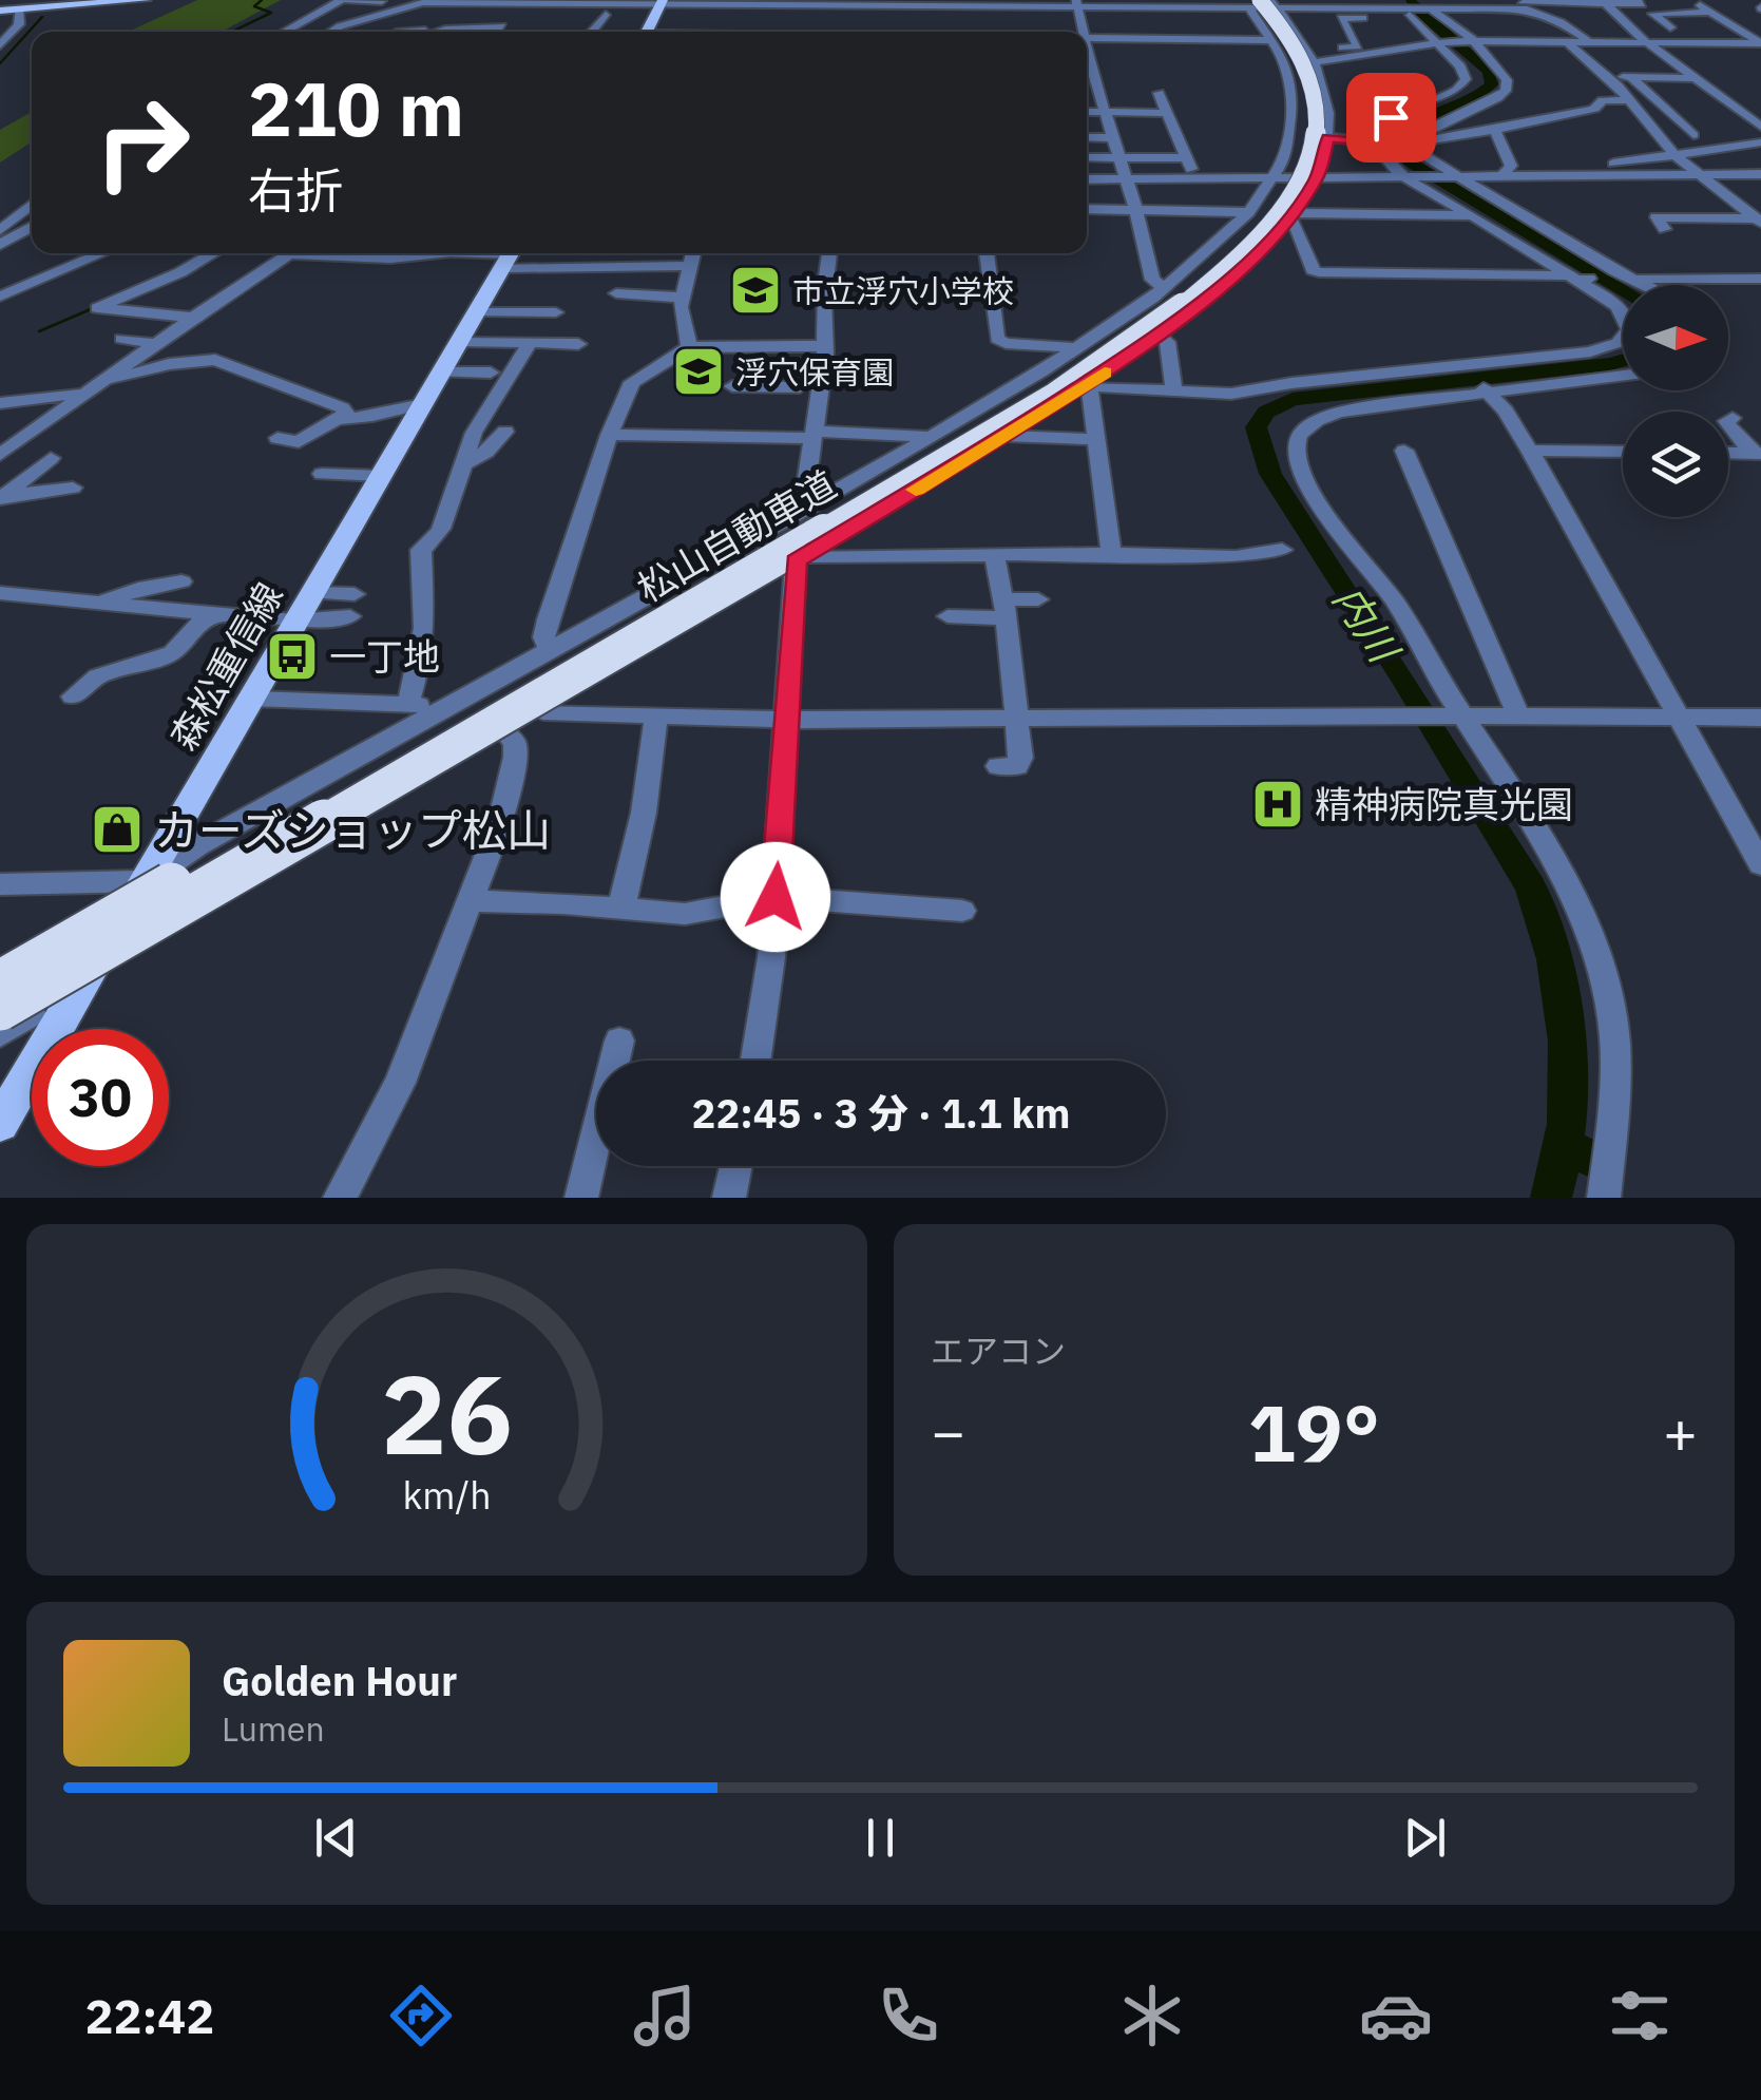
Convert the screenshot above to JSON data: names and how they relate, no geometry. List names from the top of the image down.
{
  "streets": {
    "highway": ["松山自動車道"],
    "main road": ["森松重信線"]
  },
  "water": ["内川"],
  "places": {
    "school or university": ["市立浮穴小学校", "浮穴保育園"],
    "bus stop": ["一丁地"],
    "hospital": ["精神病院真光園"],
    "shop": ["カーズショップ松山"]
  },
  "north": "right",
  "page": {
    "turn": ["210 m", "右折"],
    "limit": "30",
    "trip": "22:45 · 3 分 · 1.1 km",
    "tile": "エアコン",
    "heat": ["−", "19°", "+"],
    "song": ["Golden Hour", "Lumen"],
    "tabs": "22:42",
    "gauge": ["26", "km/h"]
  }
}
